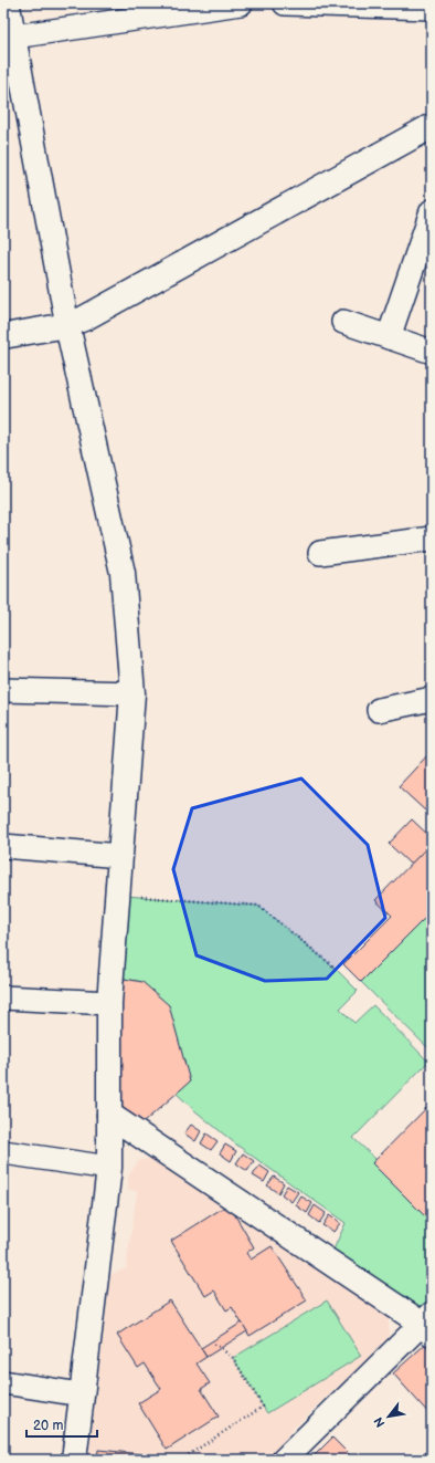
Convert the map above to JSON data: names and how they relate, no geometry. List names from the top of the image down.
{
  "scale_bar": "20 m",
  "north": "bottom left"
}
